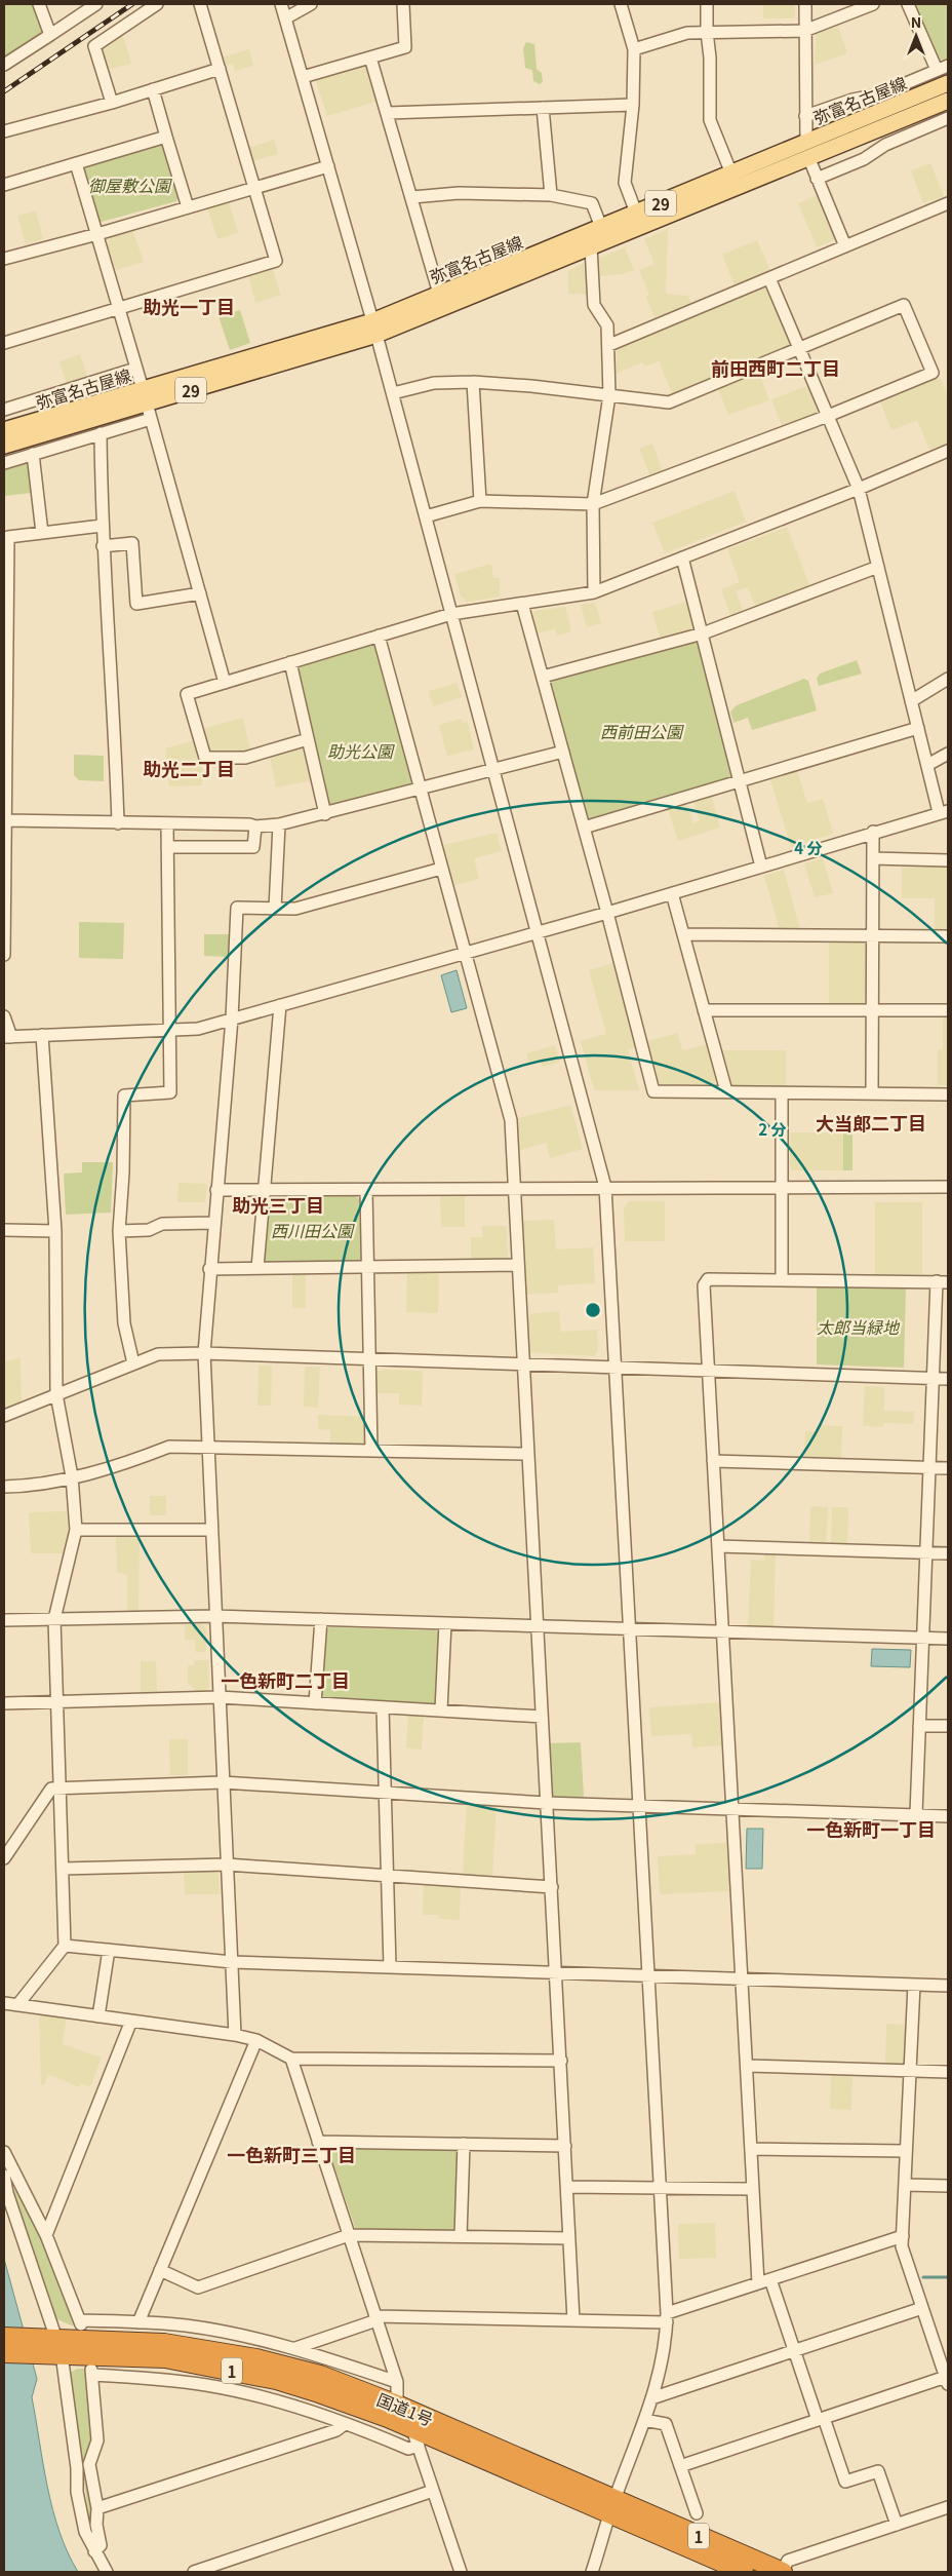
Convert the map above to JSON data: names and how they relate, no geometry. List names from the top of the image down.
{
  "streets": {
    "highway": ["1", "国道1号"],
    "main road": ["弥富名古屋線", "29"]
  },
  "districts": [
    "助光一丁目",
    "前田西町二丁目",
    "助光二丁目",
    "大当郎二丁目",
    "助光三丁目",
    "一色新町二丁目",
    "一色新町一丁目",
    "一色新町三丁目"
  ],
  "parks": [
    "御屋敷公園",
    "西前田公園",
    "助光公園",
    "西川田公園",
    "太郎当緑地"
  ],
  "north": "top",
  "rings": ["4 分", "2 分"]
}
